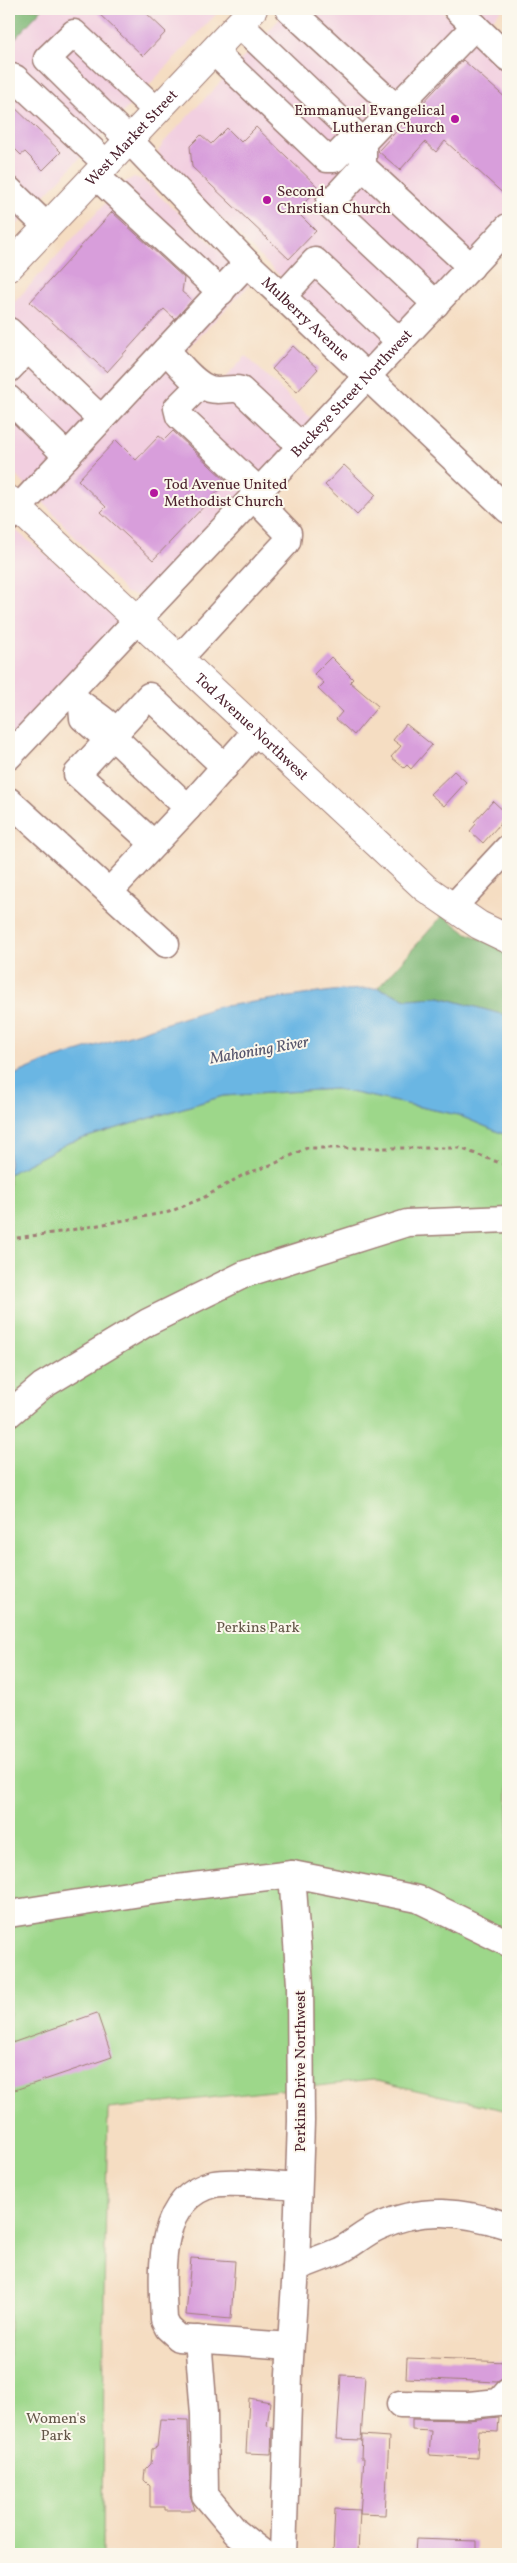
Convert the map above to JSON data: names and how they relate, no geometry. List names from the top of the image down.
{
  "streets": {
    "main road": ["West Market Street", "Tod Avenue Northwest"],
    "street": ["Mulberry Avenue", "Buckeye Street Northwest", "Perkins Drive Northwest"]
  },
  "crossings": [
    ["West Market Street", "Mulberry Avenue"],
    ["Mulberry Avenue", "Buckeye Street Northwest"],
    ["Buckeye Street Northwest", "Tod Avenue Northwest"]
  ],
  "water": ["Mahoning River"],
  "parks": ["Perkins Park", "Women's Park"],
  "places": ["Emmanuel Evangelical Lutheran Church", "Second Christian Church", "Tod Avenue United Methodist Church"]
}
